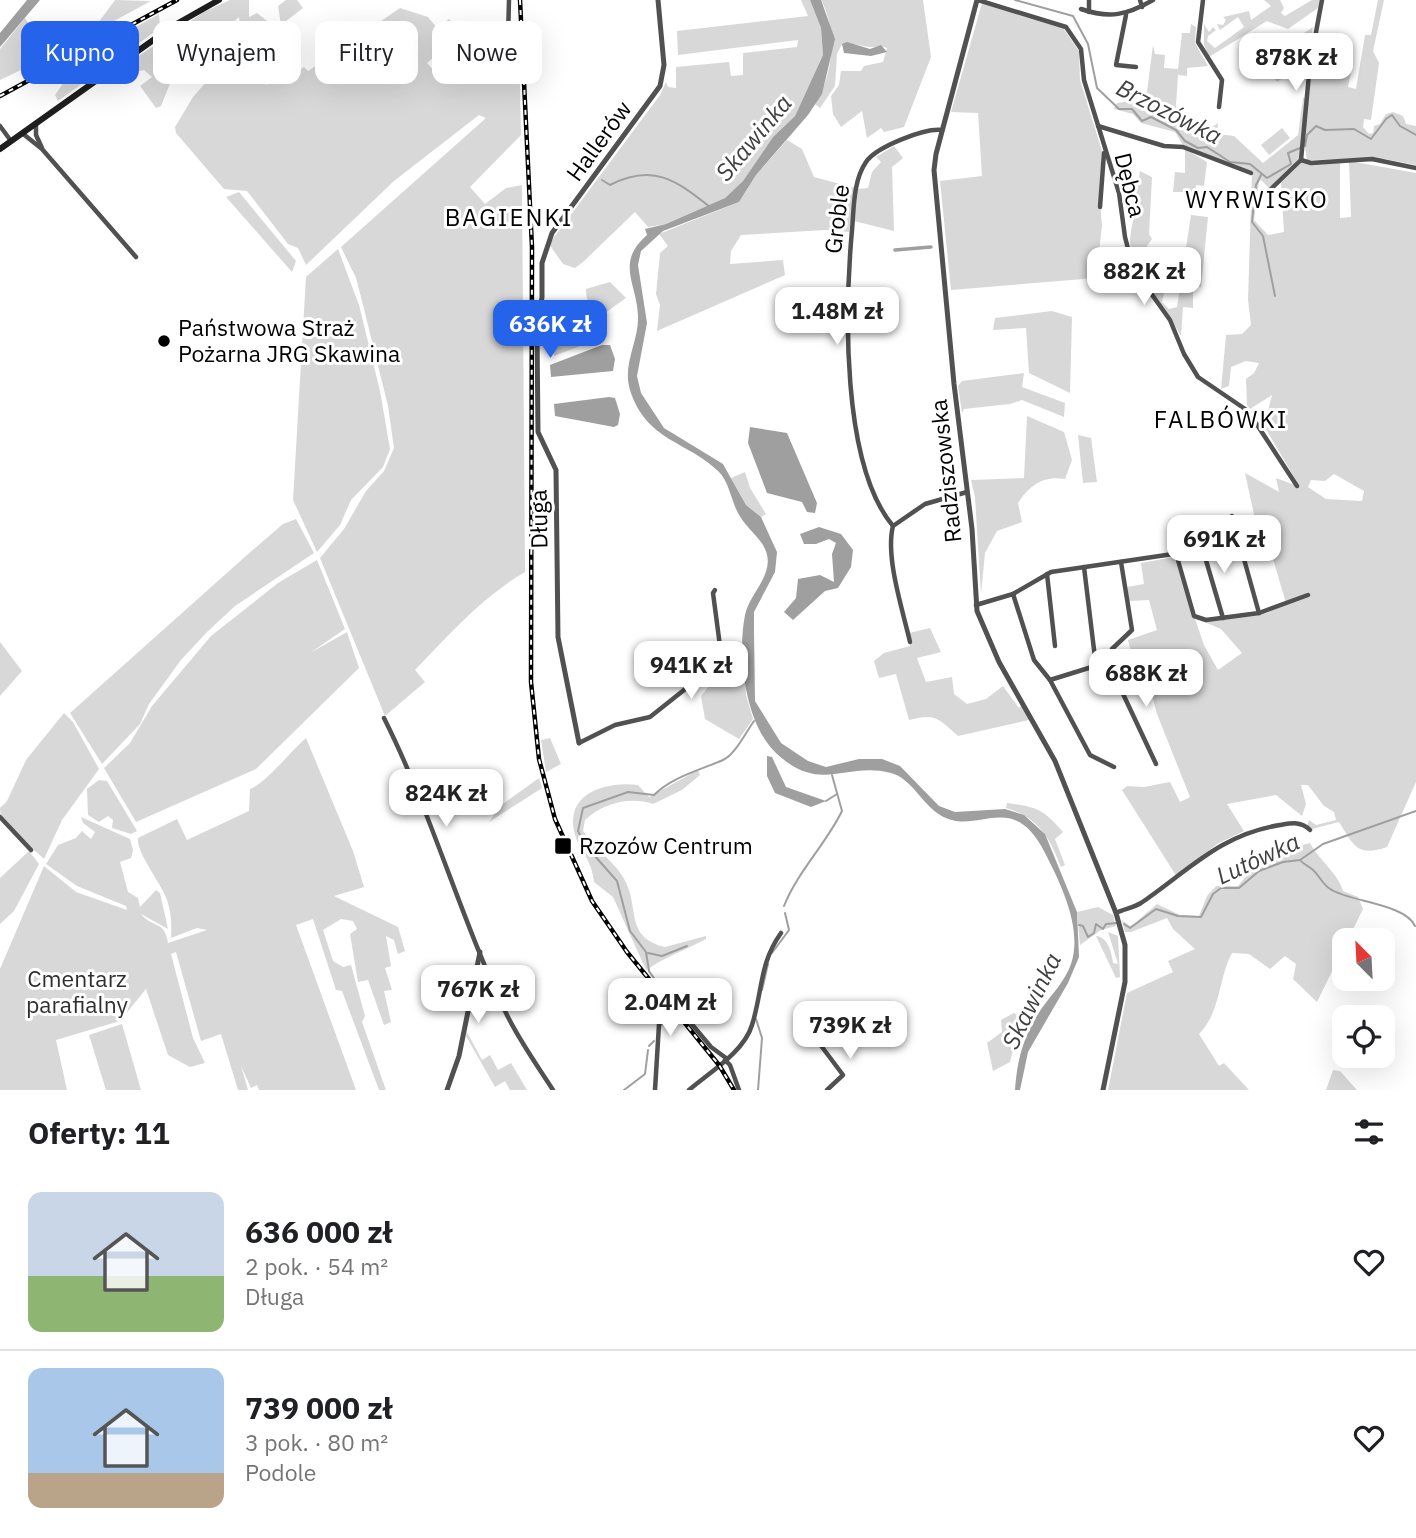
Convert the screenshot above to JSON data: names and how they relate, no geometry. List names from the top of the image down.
{
  "streets": {
    "street": [
      "Hallerów",
      "Dębca",
      "Groble",
      "Radziszowska",
      "Długa"
    ]
  },
  "crossings": [
    ["Hallerów", "Długa"],
    ["Dębca", "Radziszowska"],
    ["Groble", "Radziszowska"]
  ],
  "districts": ["WYRWISKO", "BAGIENKI", "FALBÓWKI"],
  "water": ["Brzozówka", "Skawinka", "Lutówka"],
  "parks": ["Cmentarz parafialny"],
  "places": {
    "other": ["Państwowa Straż Pożarna JRG Skawina"],
    "transit": ["Rzozów Centrum"]
  },
  "north": "top left",
  "page": {
    "chip": [
      "Kupno",
      "Wynajem",
      "Filtry",
      "Nowe"
    ],
    "price": [
      "878K zł",
      "882K zł",
      "1.48M zł",
      "636K zł",
      "691K zł",
      "941K zł",
      "688K zł",
      "824K zł",
      "767K zł",
      "2.04M zł",
      "739K zł"
    ],
    "heading": "Oferty: 11",
    "list": [
      {
        "name": "636 000 zł",
        "note": "2 pok. · 54 m² · Długa"
      },
      {
        "name": "739 000 zł",
        "note": "3 pok. · 80 m² · Podole"
      }
    ]
  }
}
